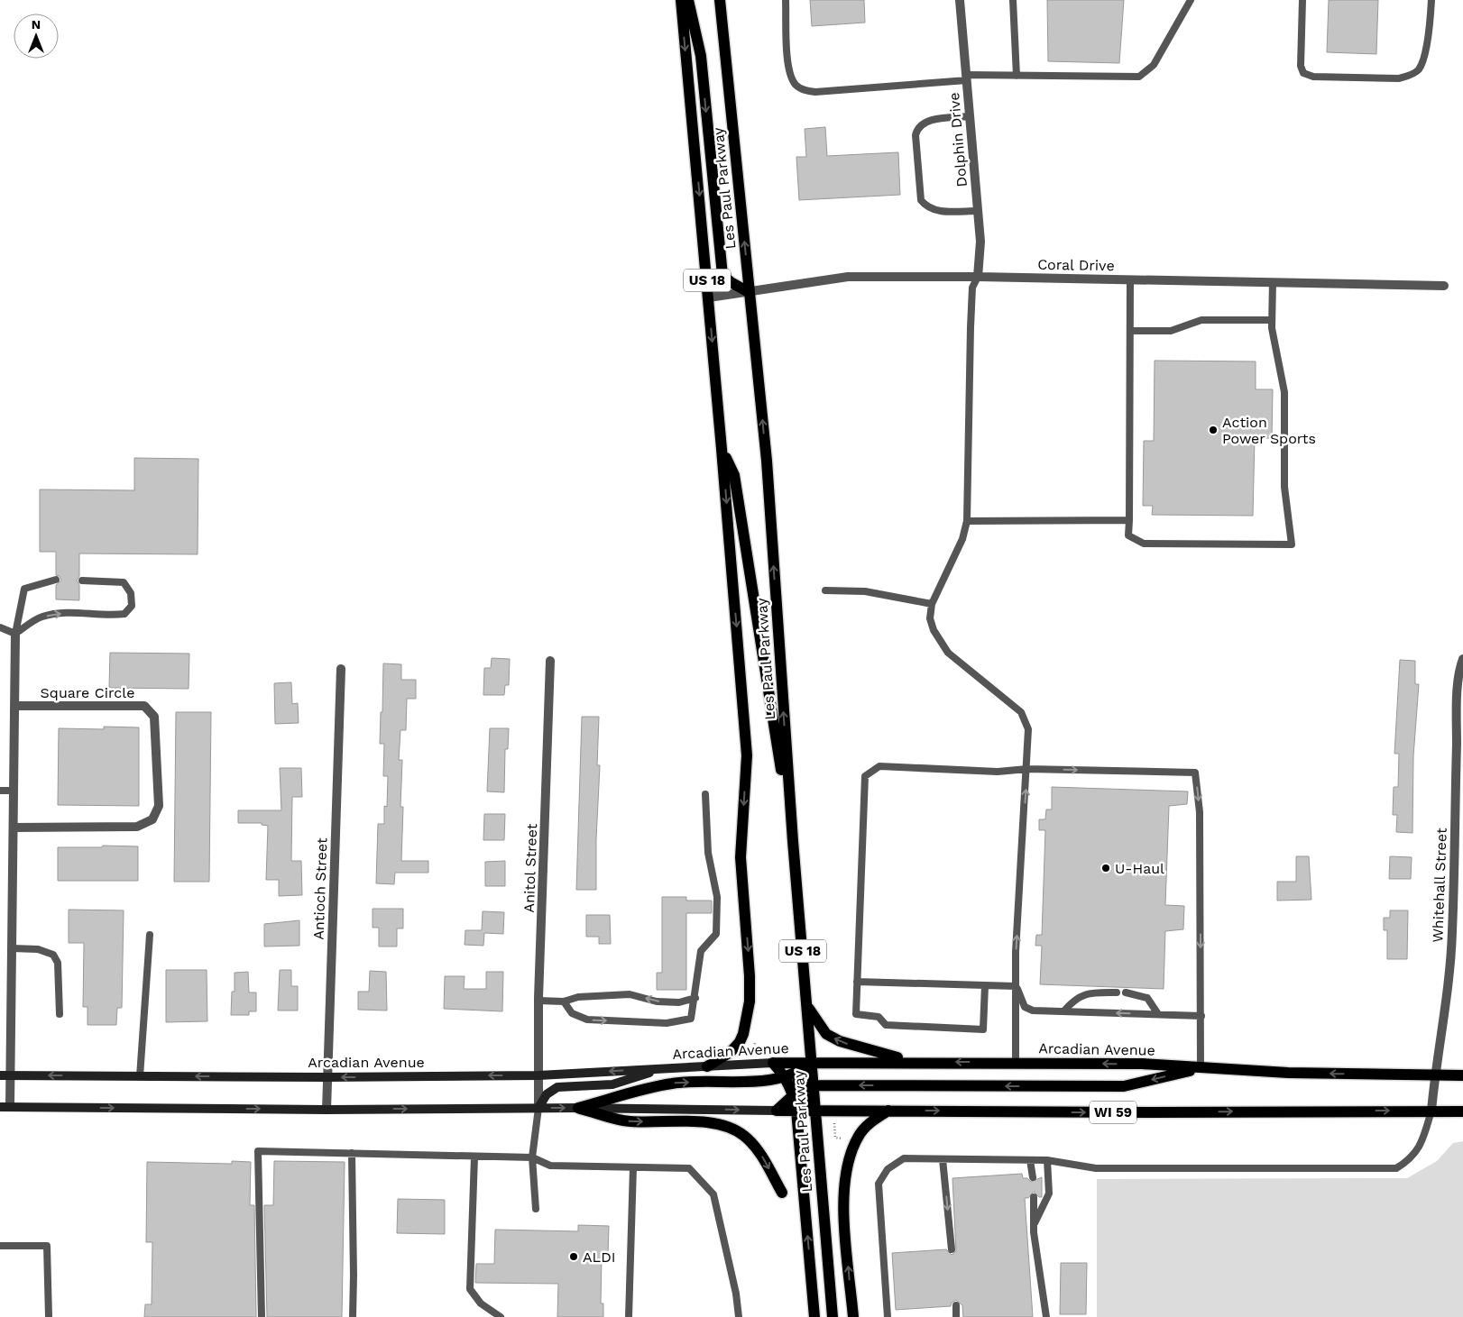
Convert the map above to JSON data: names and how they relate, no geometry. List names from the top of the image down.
{
  "streets": {
    "main road": [
      "Les Paul Parkway",
      "US 18",
      "Arcadian Avenue",
      "WI 59"
    ],
    "street": [
      "Dolphin Drive",
      "Coral Drive",
      "Square Circle",
      "Anitol Street",
      "Whitehall Street",
      "Antioch Street"
    ]
  },
  "crossings": [
    ["Dolphin Drive", "Coral Drive"],
    ["Les Paul Parkway", "Coral Drive"],
    ["Les Paul Parkway", "Arcadian Avenue"],
    ["Les Paul Parkway", "WI 59"],
    ["Anitol Street", "Arcadian Avenue"],
    ["Whitehall Street", "Arcadian Avenue"],
    ["Whitehall Street", "WI 59"],
    ["Antioch Street", "Arcadian Avenue"],
    ["Arcadian Avenue", "WI 59"]
  ],
  "places": ["Action Power Sports", "U-Haul", "ALDI"],
  "north": "top"
}
